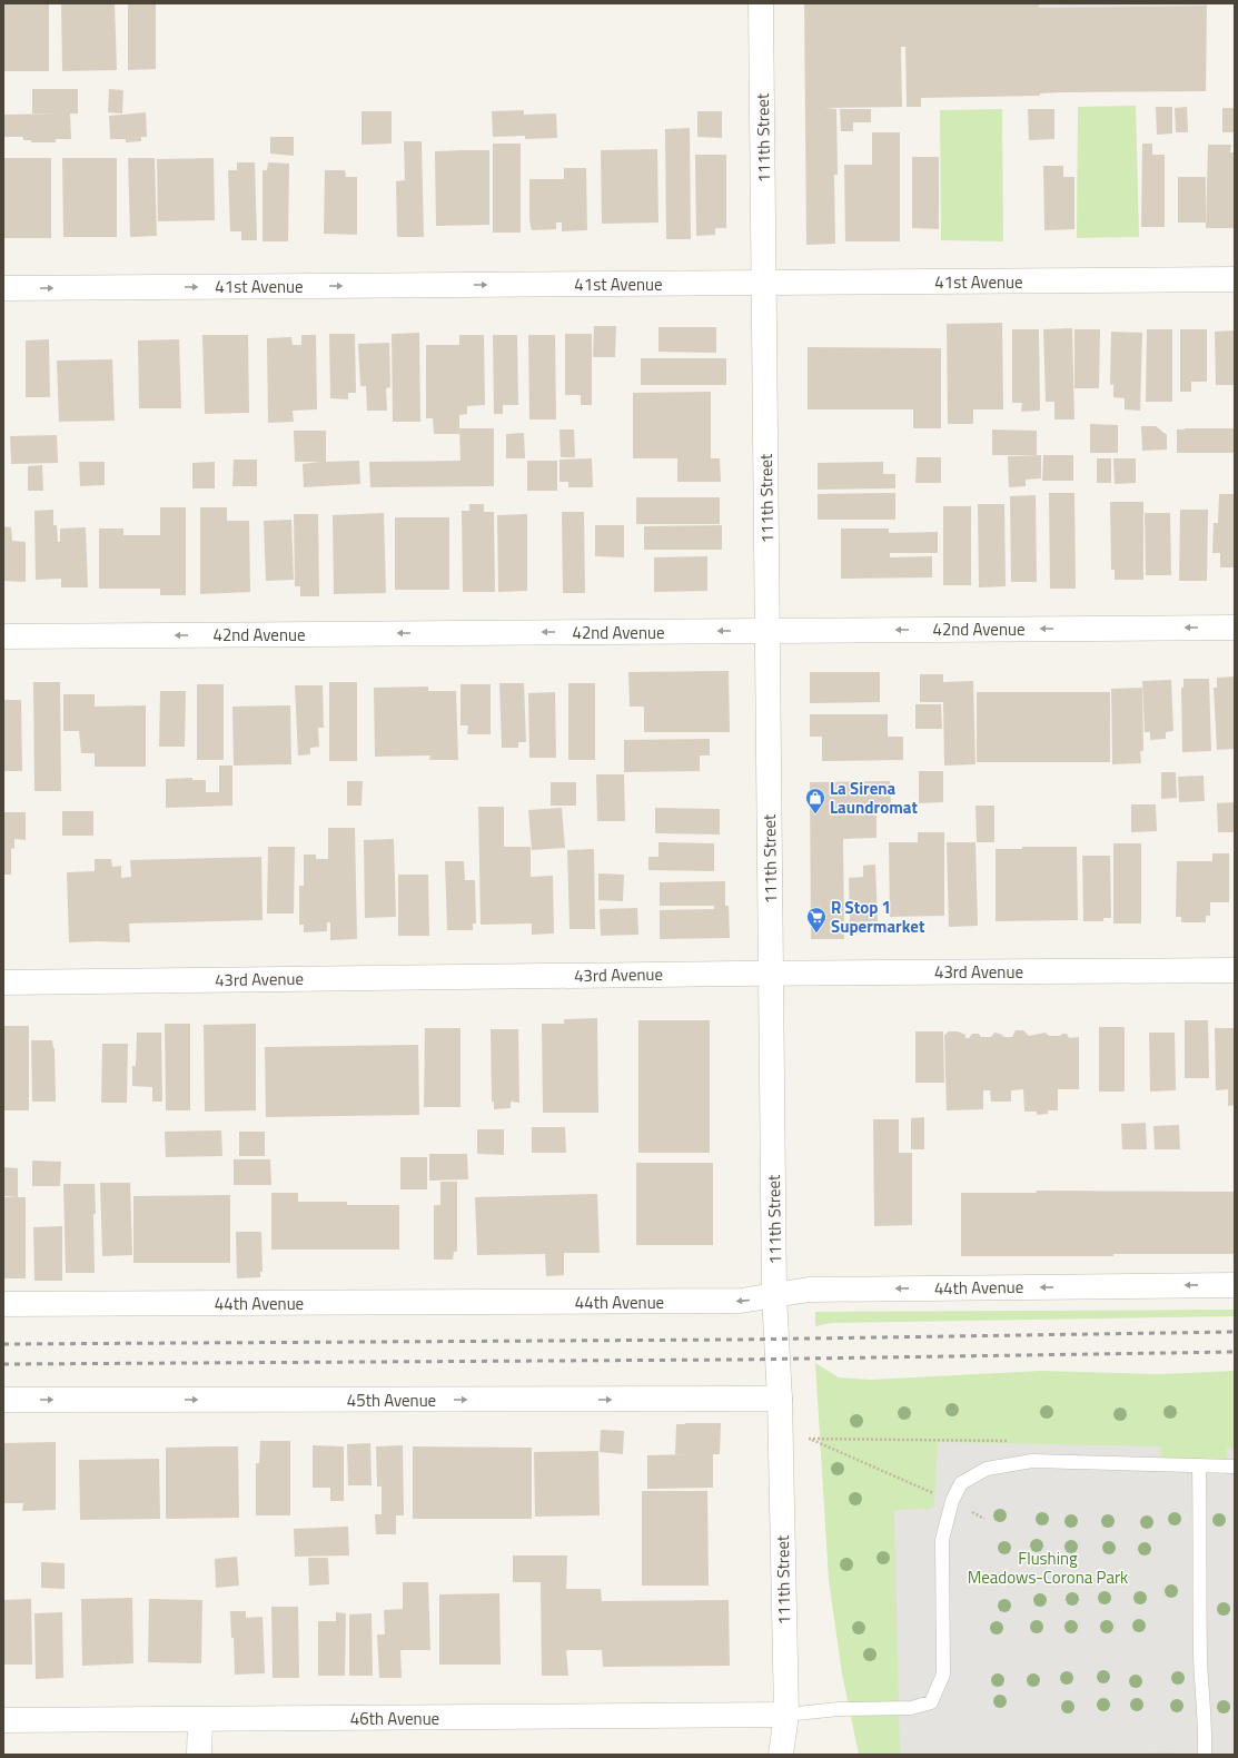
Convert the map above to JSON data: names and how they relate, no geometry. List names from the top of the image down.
{
  "streets": {
    "street": [
      "111th Street",
      "41st Avenue",
      "42nd Avenue",
      "43rd Avenue",
      "44th Avenue",
      "45th Avenue",
      "46th Avenue"
    ]
  },
  "crossings": [
    ["111th Street", "41st Avenue"],
    ["111th Street", "42nd Avenue"],
    ["111th Street", "43rd Avenue"],
    ["111th Street", "44th Avenue"],
    ["111th Street", "45th Avenue"],
    ["111th Street", "46th Avenue"]
  ],
  "one_way": [
    "41st Avenue",
    "42nd Avenue",
    "44th Avenue",
    "45th Avenue"
  ],
  "parks": ["Flushing Meadows-Corona Park"],
  "places": {
    "shop": ["La Sirena Laundromat"],
    "supermarket": ["R Stop 1 Supermarket"]
  }
}
